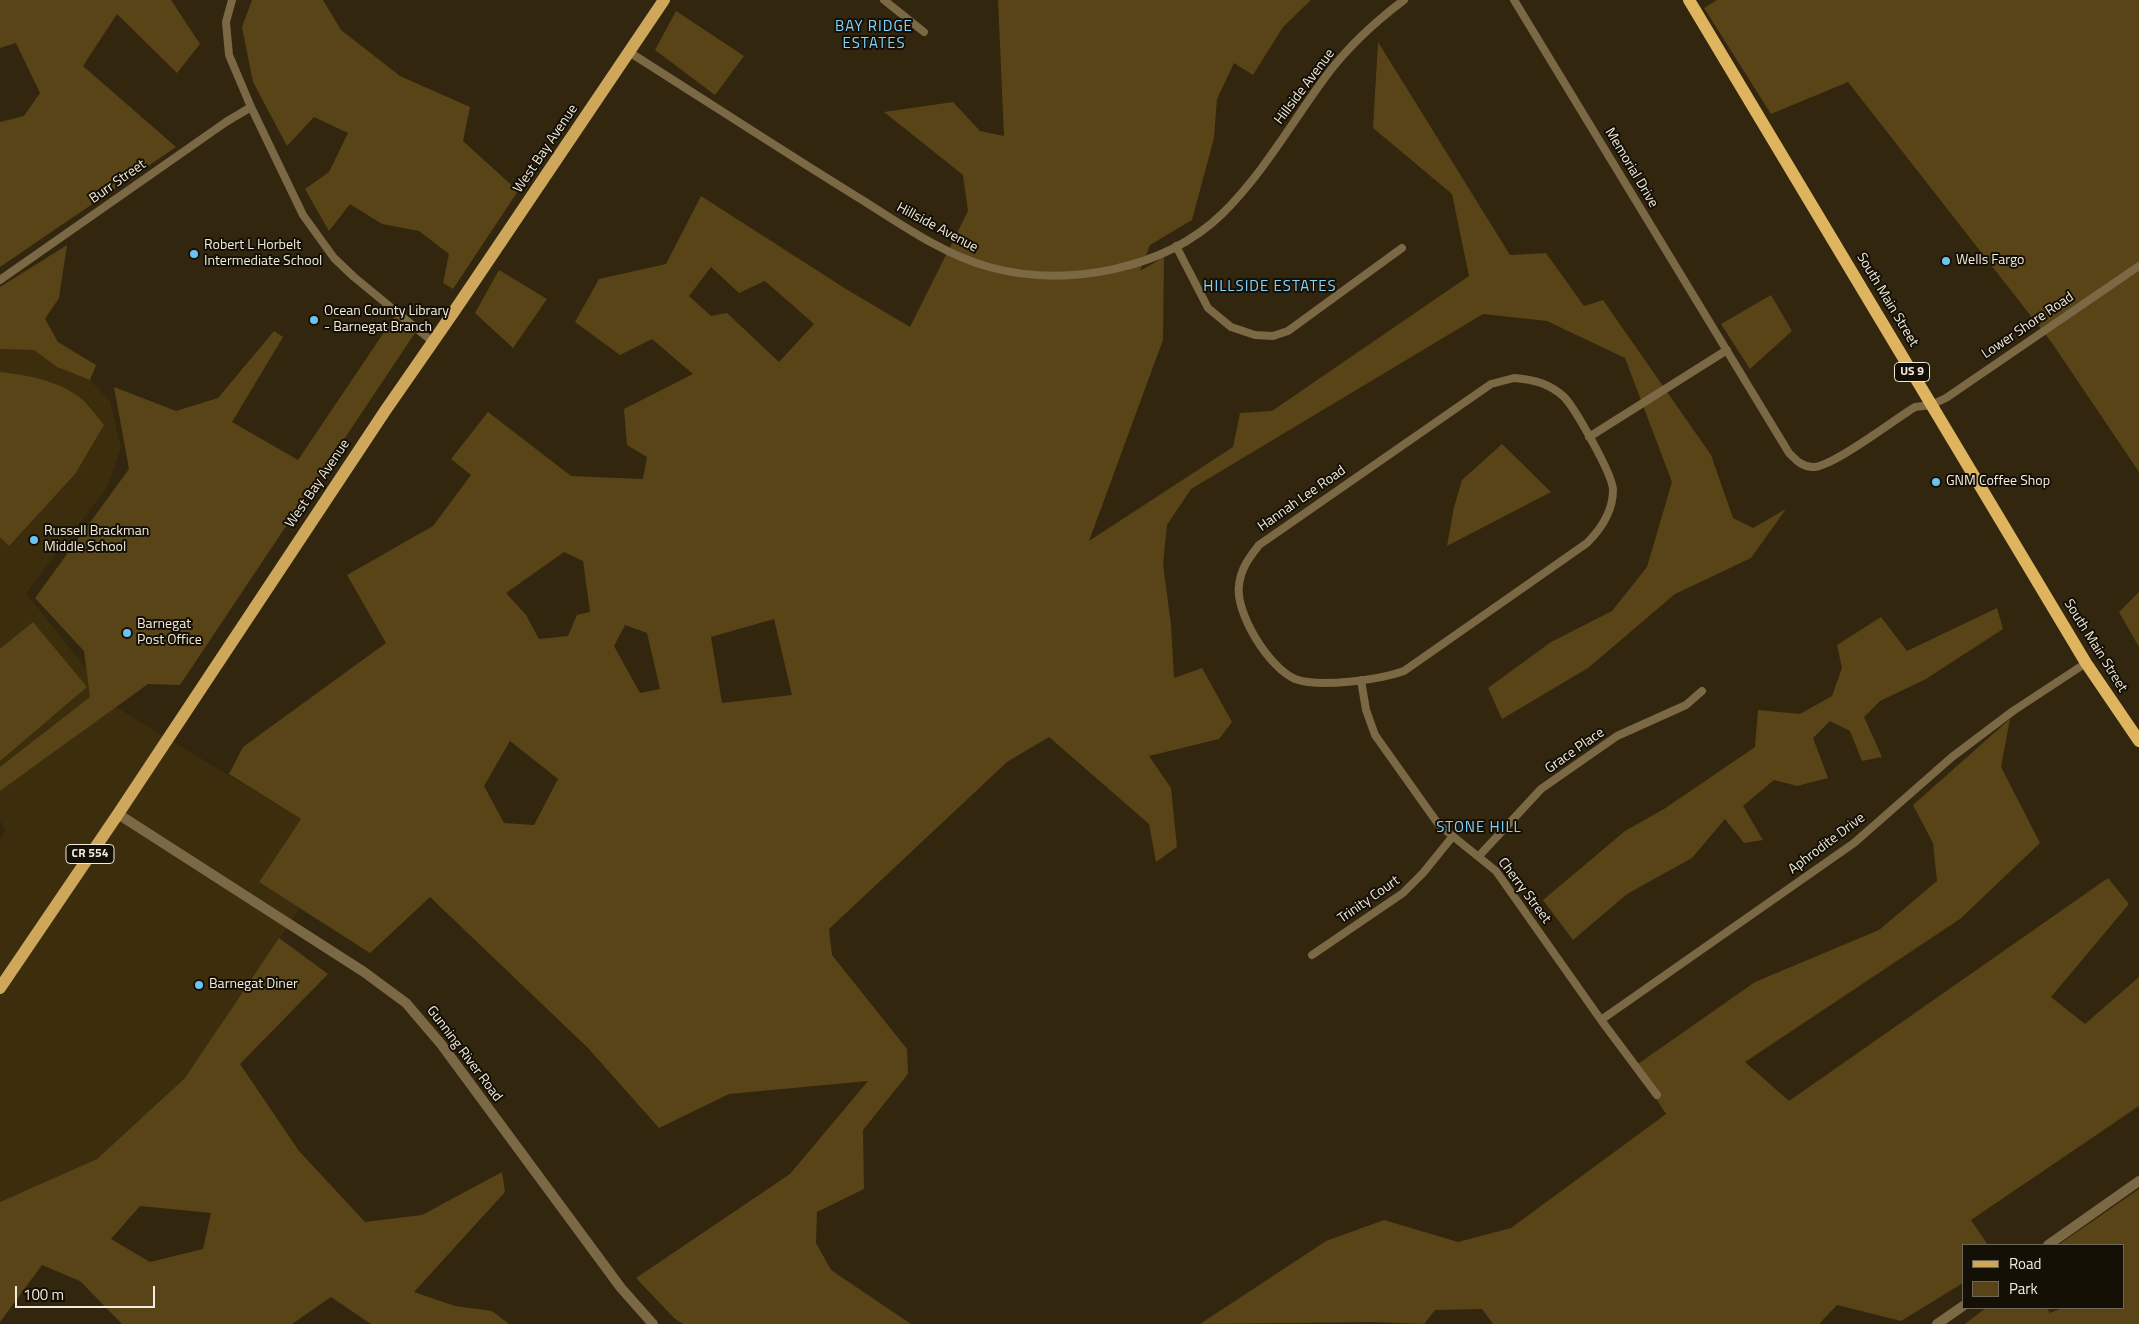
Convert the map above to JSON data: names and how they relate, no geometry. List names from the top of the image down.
{
  "streets": {
    "highway": ["South Main Street", "US 9"],
    "main road": ["West Bay Avenue", "CR 554"],
    "street": [
      "Hillside Avenue",
      "Memorial Drive",
      "Burr Street",
      "Lower Shore Road",
      "Hannah Lee Road",
      "Grace Place",
      "Aphrodite Drive",
      "Cherry Street",
      "Trinity Court",
      "Gunning River Road"
    ]
  },
  "crossings": [
    ["Hillside Avenue", "West Bay Avenue"],
    ["West Bay Avenue", "Gunning River Road"],
    ["Memorial Drive", "South Main Street"],
    ["Memorial Drive", "Lower Shore Road"],
    ["South Main Street", "Lower Shore Road"],
    ["South Main Street", "Aphrodite Drive"],
    ["Hannah Lee Road", "Cherry Street"],
    ["Grace Place", "Cherry Street"],
    ["Aphrodite Drive", "Cherry Street"],
    ["Cherry Street", "Trinity Court"]
  ],
  "districts": ["BAY RIDGE ESTATES", "HILLSIDE ESTATES", "STONE HILL"],
  "places": [
    "Robert L Horbelt Intermediate School",
    "Wells Fargo",
    "Ocean County Library - Barnegat Branch",
    "GNM Coffee Shop",
    "Russell Brackman Middle School",
    "Barnegat Post Office",
    "Barnegat Diner"
  ],
  "legend": ["Road", "Park"],
  "scale_bar": "100 m"
}
